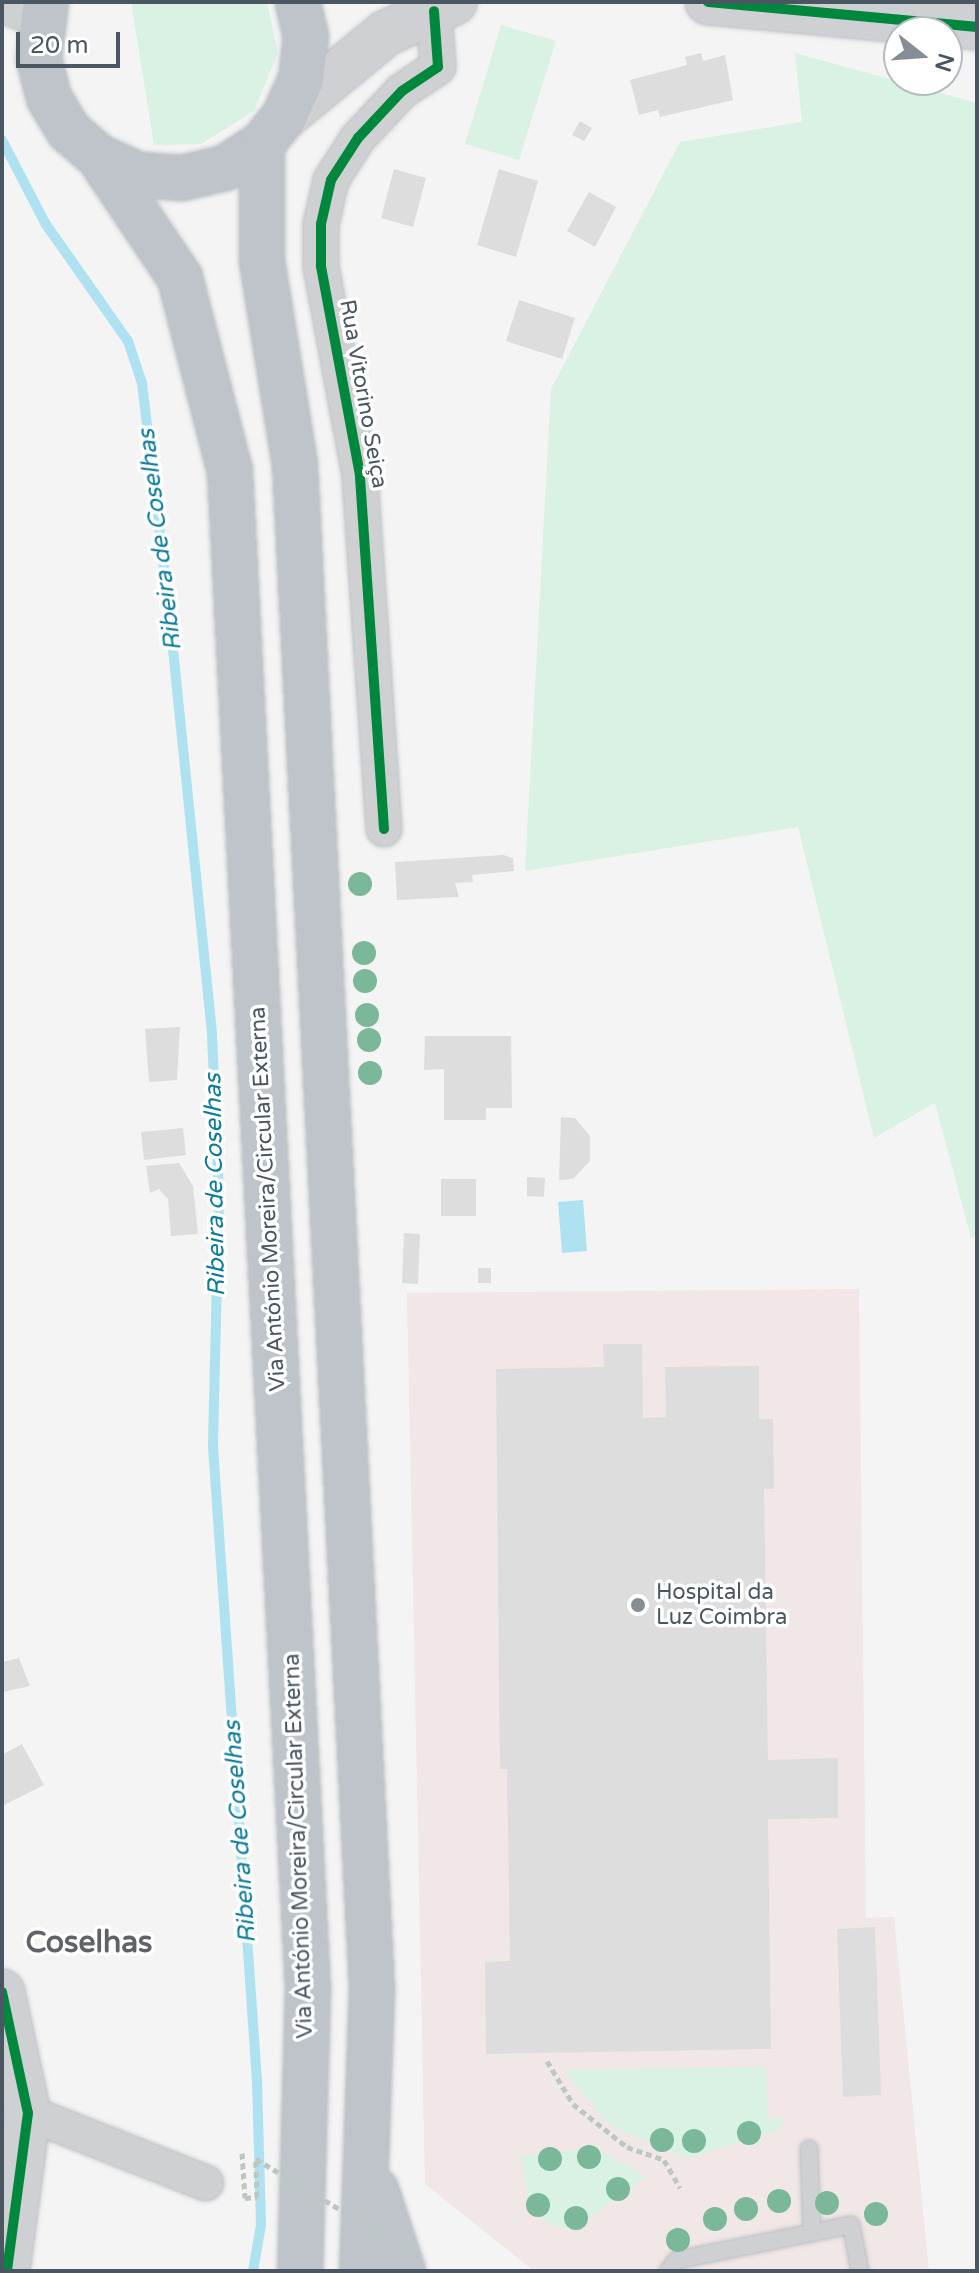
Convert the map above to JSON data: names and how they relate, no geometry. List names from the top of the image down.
{
  "streets": {
    "highway": ["Via António Moreira/Circular Externa"],
    "street": ["Rua Vitorino Seiça"]
  },
  "districts": ["Coselhas"],
  "water": ["Ribeira de Coselhas"],
  "places": ["Hospital da Luz Coimbra"],
  "scale_bar": "20 m",
  "north": "right"
}
